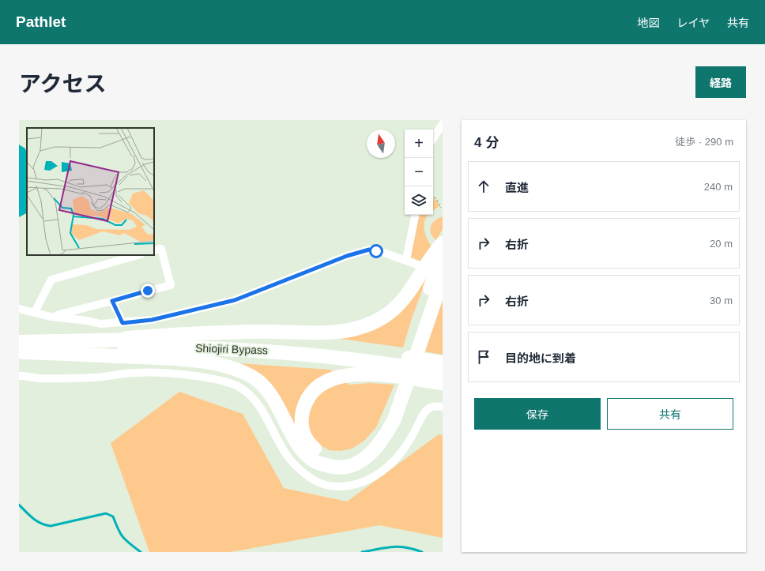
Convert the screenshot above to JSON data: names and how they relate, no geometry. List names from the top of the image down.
{
  "streets": {
    "highway": ["Shiojiri Bypass"]
  },
  "north": "top",
  "page": {
    "header": "Pathlet",
    "nav": ["地図", "レイヤ", "共有"],
    "title": "アクセス",
    "buttons": [
      "経路",
      ["保存", "共有"]
    ],
    "heading": ["4 分", "徒歩 · 290 m"],
    "map_buttons": ["+", "−"],
    "list": [
      ["直進", "240 m"],
      ["右折", "20 m"],
      ["右折", "30 m"],
      "目的地に到着"
    ]
  }
}
